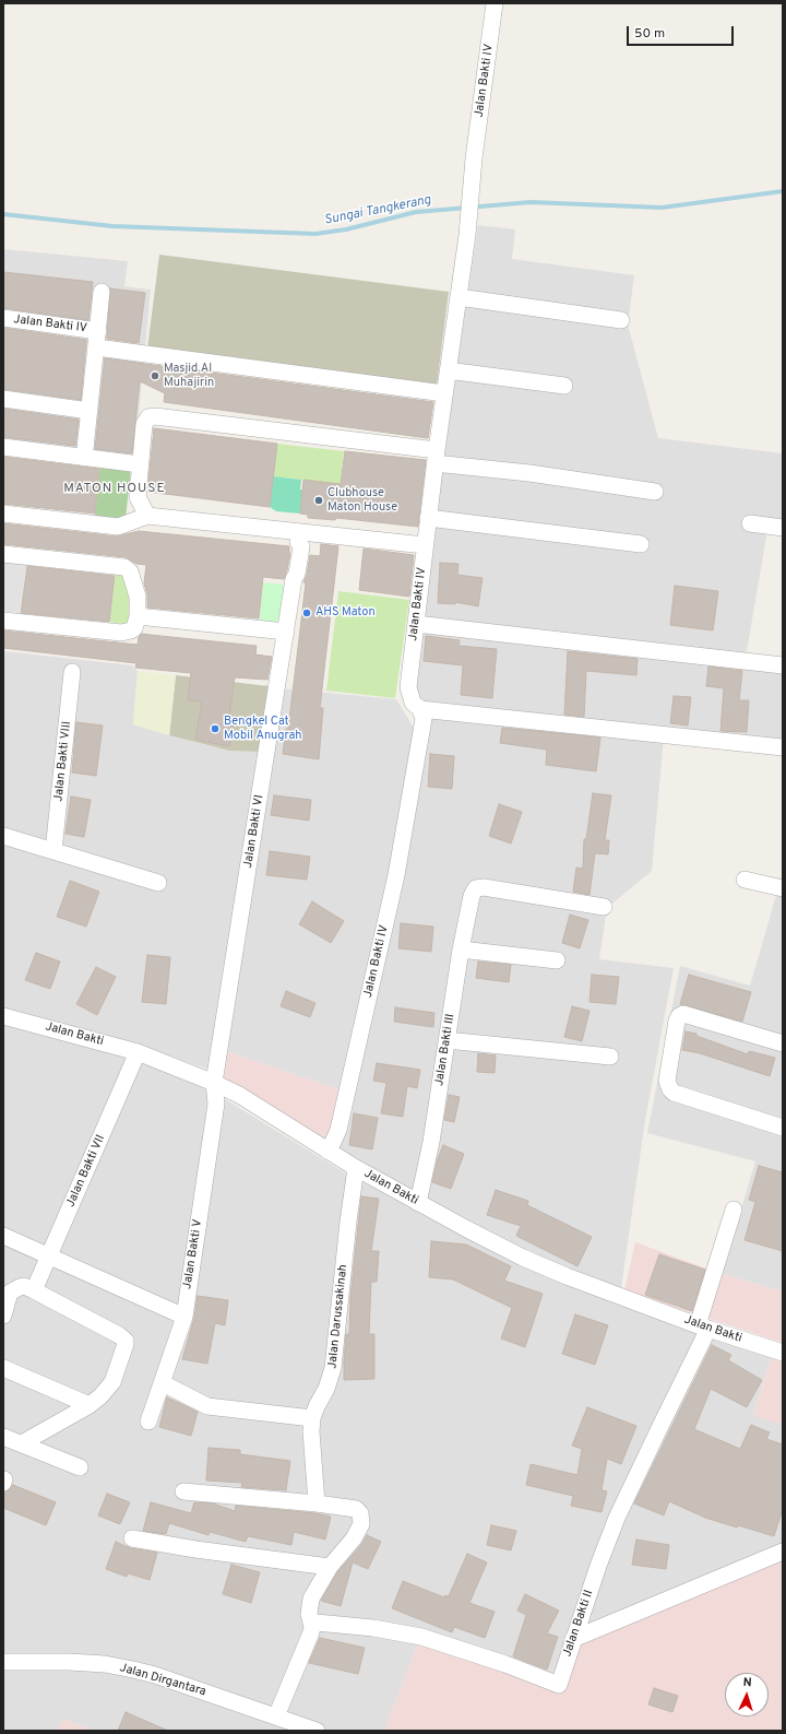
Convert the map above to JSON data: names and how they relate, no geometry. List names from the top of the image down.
{
  "streets": {
    "street": [
      "Jalan Bakti IV",
      "Jalan Bakti VIII",
      "Jalan Bakti VI",
      "Jalan Bakti",
      "Jalan Bakti III",
      "Jalan Bakti VII",
      "Jalan Bakti V",
      "Jalan Darussakinah",
      "Jalan Bakti II",
      "Jalan Dirgantara"
    ]
  },
  "crossings": [
    ["Jalan Bakti IV", "Jalan Bakti"],
    ["Jalan Bakti VI", "Jalan Bakti"],
    ["Jalan Bakti VI", "Jalan Bakti V"],
    ["Jalan Bakti", "Jalan Bakti III"],
    ["Jalan Bakti", "Jalan Bakti VII"],
    ["Jalan Bakti", "Jalan Bakti V"],
    ["Jalan Bakti", "Jalan Darussakinah"],
    ["Jalan Bakti", "Jalan Bakti II"]
  ],
  "districts": ["MATON HOUSE"],
  "water": ["Sungai Tangkerang"],
  "places": [
    "Masjid Al Muhajirin",
    "Clubhouse Maton House",
    "AHS Maton",
    "Bengkel Cat Mobil Anugrah"
  ],
  "scale_bar": "50 m",
  "north": "top"
}
